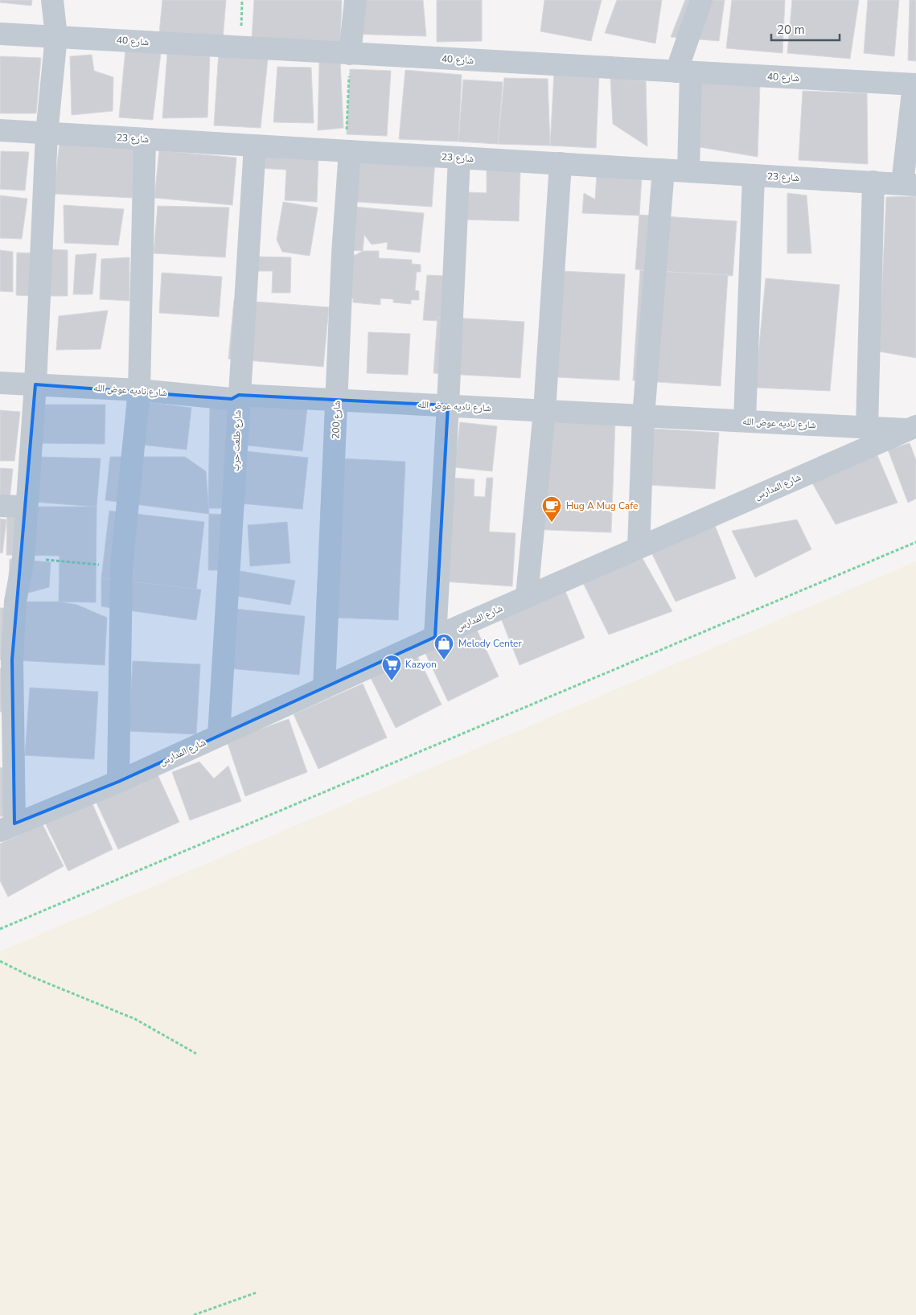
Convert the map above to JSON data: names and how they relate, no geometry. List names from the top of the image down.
{
  "streets": {
    "street": [
      "شارع 40",
      "شارع 23",
      "شارع ناديه عوض الله",
      "شارع 200",
      "شارع طلعت حرب",
      "شارع المدارس"
    ]
  },
  "crossings": [
    ["شارع 23", "شارع 200"],
    ["شارع 23", "شارع طلعت حرب"],
    ["شارع ناديه عوض الله", "شارع 200"],
    ["شارع ناديه عوض الله", "شارع طلعت حرب"],
    ["شارع ناديه عوض الله", "شارع المدارس"],
    ["شارع 200", "شارع المدارس"],
    ["شارع طلعت حرب", "شارع المدارس"]
  ],
  "places": {
    "cafe": ["Hug A Mug Cafe"],
    "shop": ["Melody Center"],
    "supermarket": ["Kazyon"]
  },
  "scale_bar": "20 m"
}
